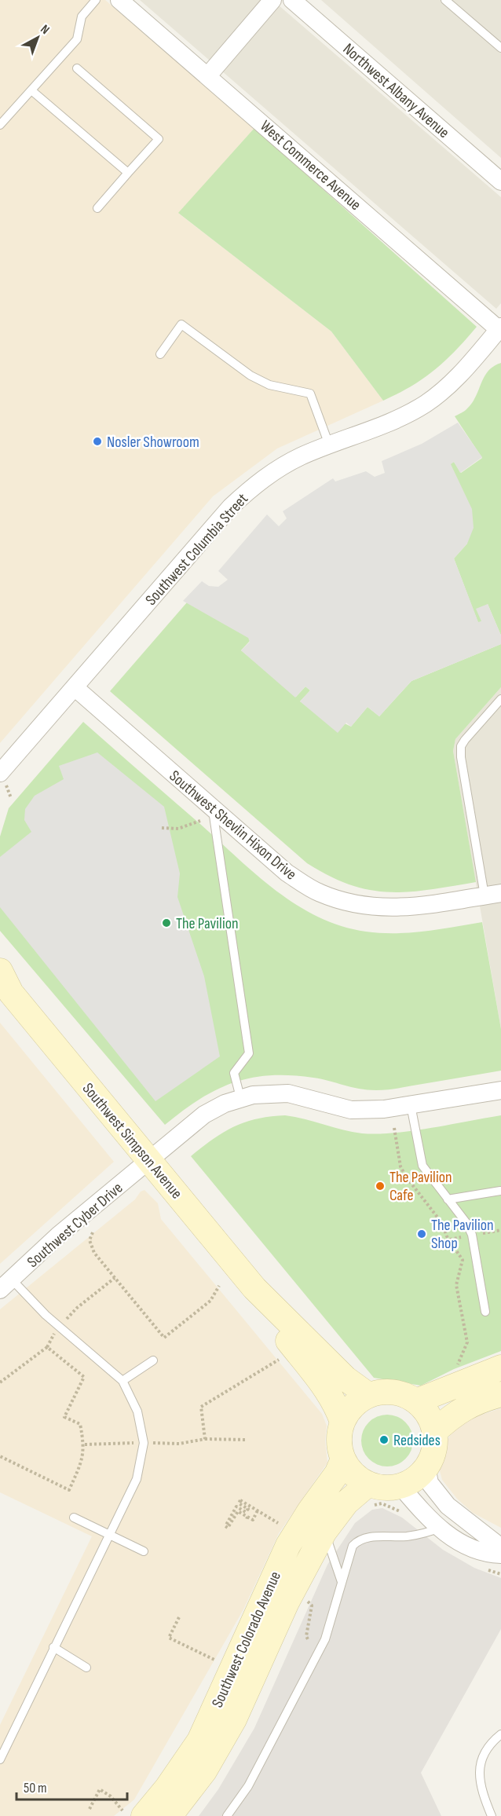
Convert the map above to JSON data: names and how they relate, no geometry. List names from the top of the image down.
{
  "streets": {
    "main road": ["Southwest Simpson Avenue", "Southwest Colorado Avenue"],
    "street": [
      "Northwest Albany Avenue",
      "West Commerce Avenue",
      "Southwest Columbia Street",
      "Southwest Shevlin Hixon Drive",
      "Southwest Cyber Drive"
    ]
  },
  "crossings": [
    ["West Commerce Avenue", "Southwest Columbia Street"],
    ["Southwest Columbia Street", "Southwest Shevlin Hixon Drive"],
    ["Southwest Simpson Avenue", "Southwest Cyber Drive"],
    ["Southwest Simpson Avenue", "Southwest Colorado Avenue"]
  ],
  "places": [
    "Nosler Showroom",
    "The Pavilion",
    "The Pavilion Cafe",
    "The Pavilion Shop",
    "Redsides"
  ],
  "scale_bar": "50 m",
  "north": "top right"
}
